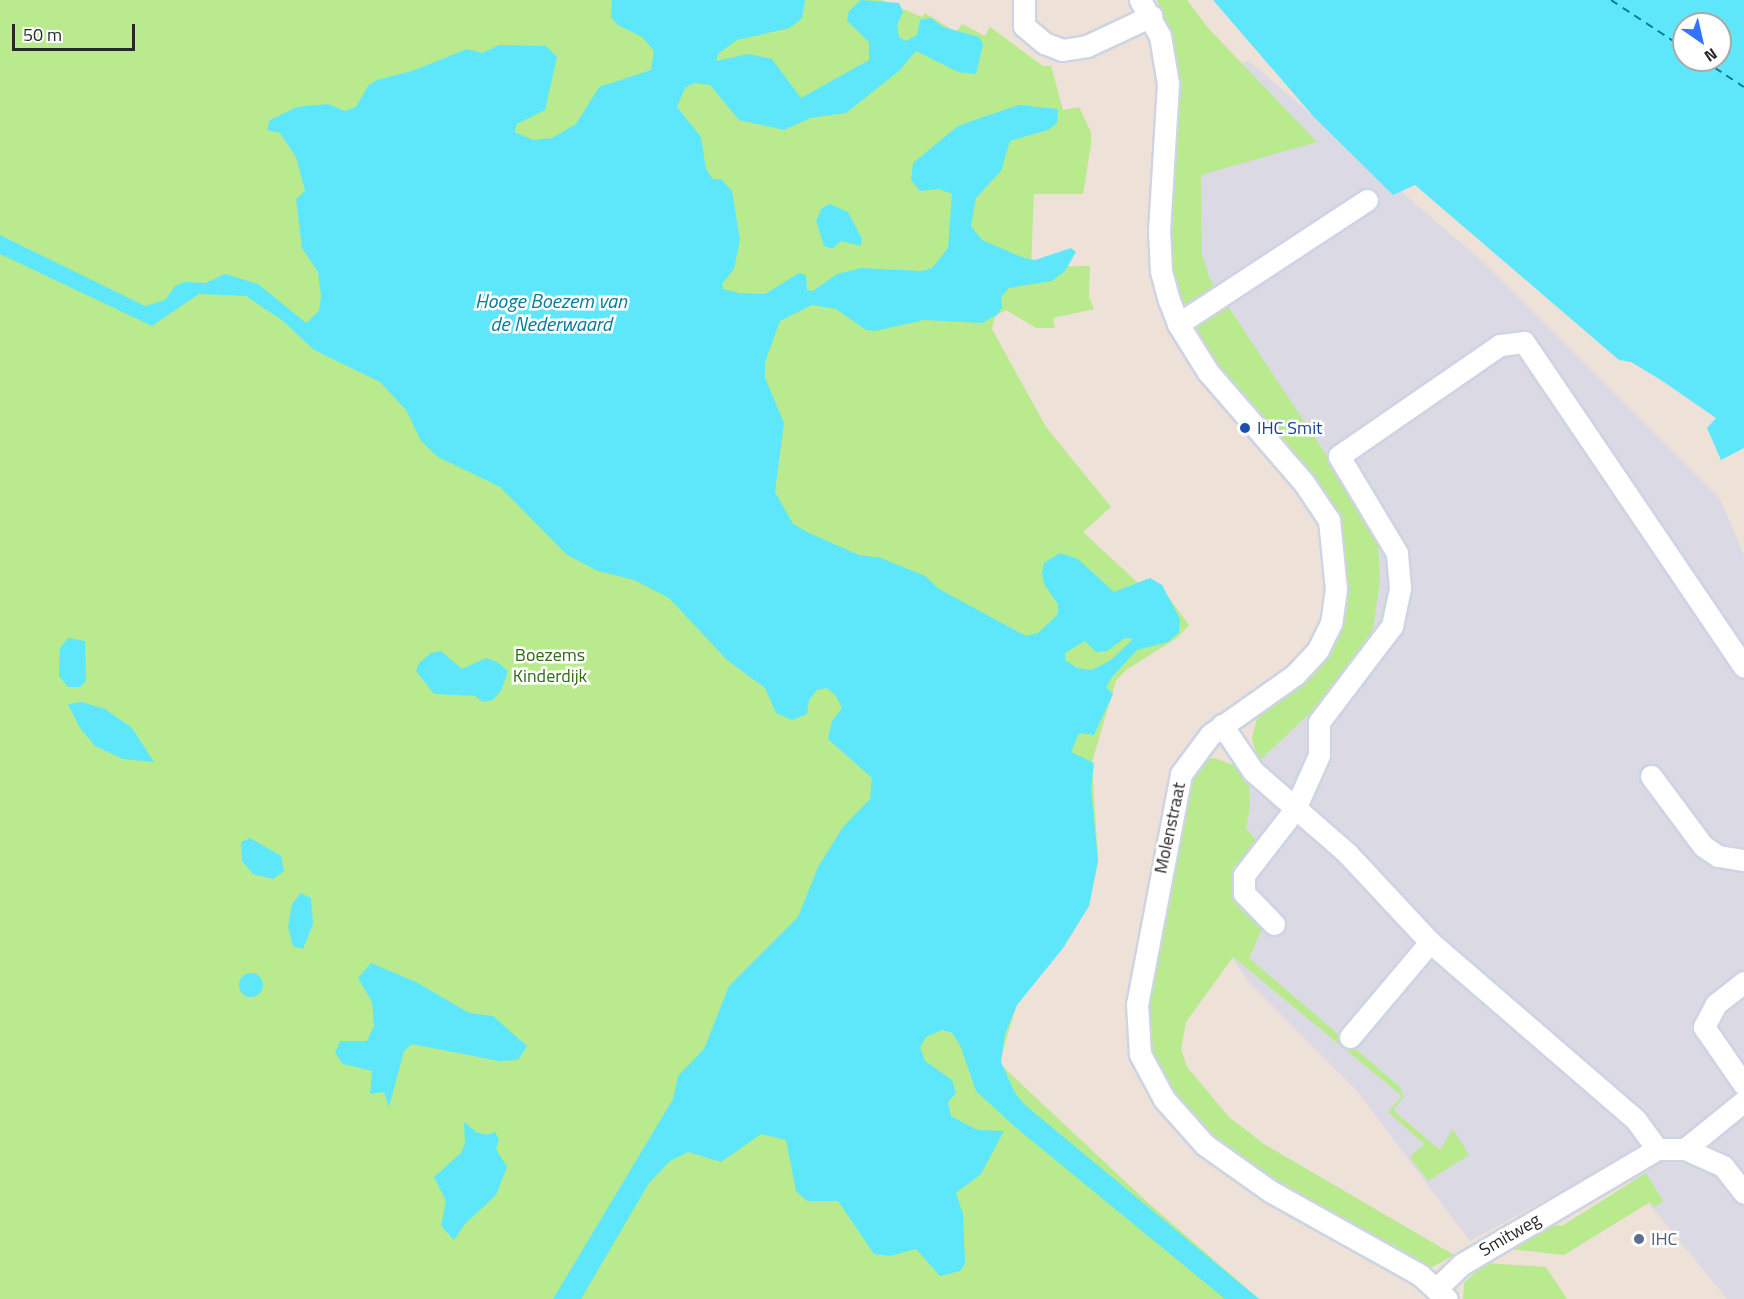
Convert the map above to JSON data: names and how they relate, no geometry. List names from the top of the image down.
{
  "streets": {
    "street": ["Molenstraat", "Smitweg"]
  },
  "crossings": [
    ["Molenstraat", "Smitweg"]
  ],
  "water": ["Hooge Boezem van de Nederwaard"],
  "parks": ["Boezems Kinderdijk"],
  "places": ["IHC Smit", "IHC"],
  "scale_bar": "50 m",
  "north": "bottom right"
}
